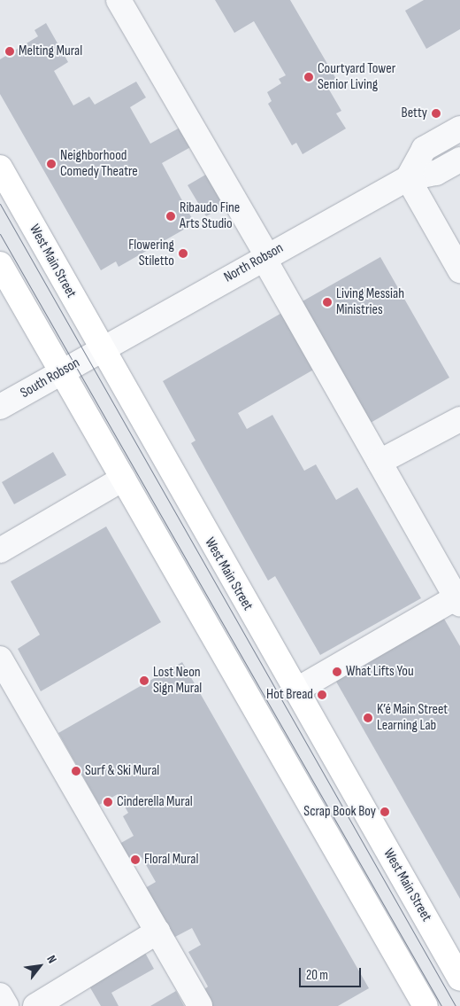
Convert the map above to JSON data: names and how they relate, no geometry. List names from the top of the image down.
{
  "streets": {
    "main road": ["West Main Street"],
    "street": ["North Robson", "South Robson"]
  },
  "crossings": [
    ["West Main Street", "North Robson"],
    ["West Main Street", "South Robson"],
    ["North Robson", "South Robson"]
  ],
  "places": [
    "Melting Mural",
    "Courtyard Tower Senior Living",
    "Betty",
    "Neighborhood Comedy Theatre",
    "Ribaudo Fine Arts Studio",
    "Flowering Stiletto",
    "Living Messiah Ministries",
    "What Lifts You",
    "Lost Neon Sign Mural",
    "Hot Bread",
    "K’é Main Street Learning Lab",
    "Surf & Ski Mural",
    "Cinderella Mural",
    "Scrap Book Boy",
    "Floral Mural"
  ],
  "scale_bar": "20 m",
  "north": "top right"
}
